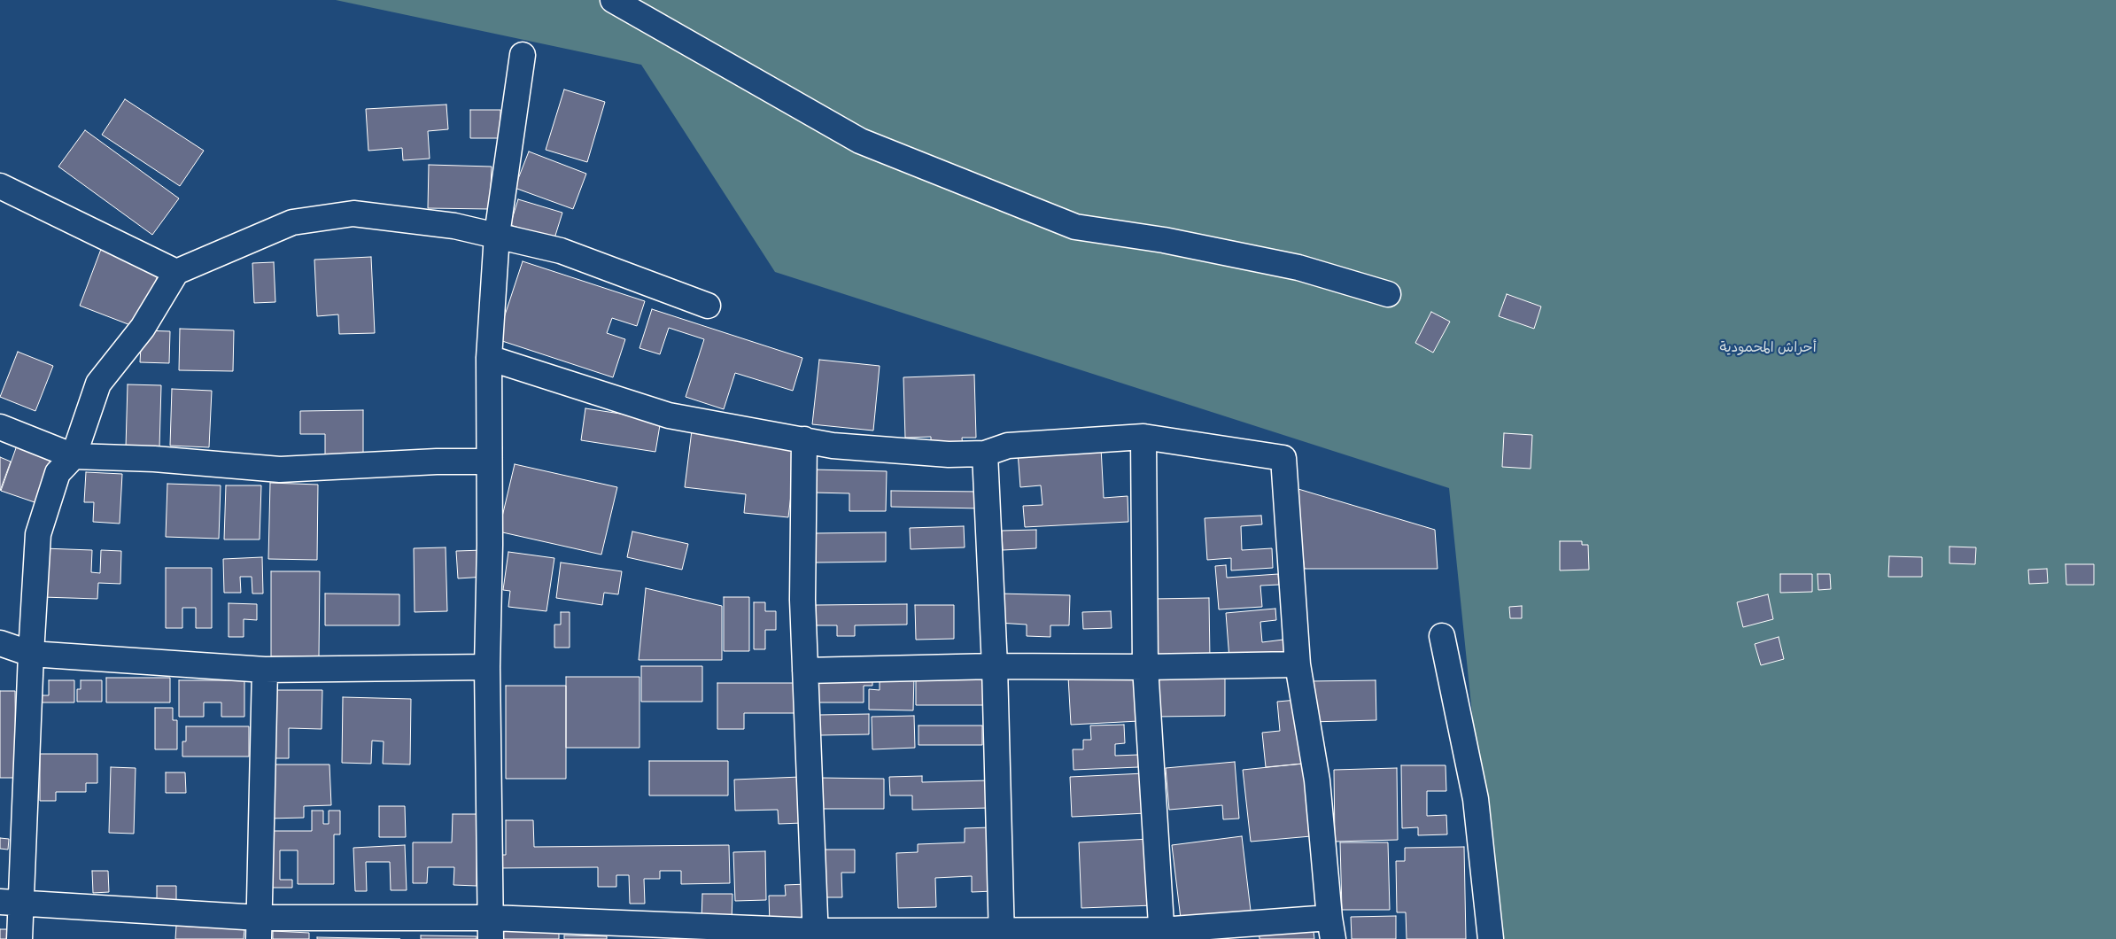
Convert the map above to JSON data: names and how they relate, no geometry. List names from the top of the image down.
{
  "parks": ["أحراش المحمودية"]
}
